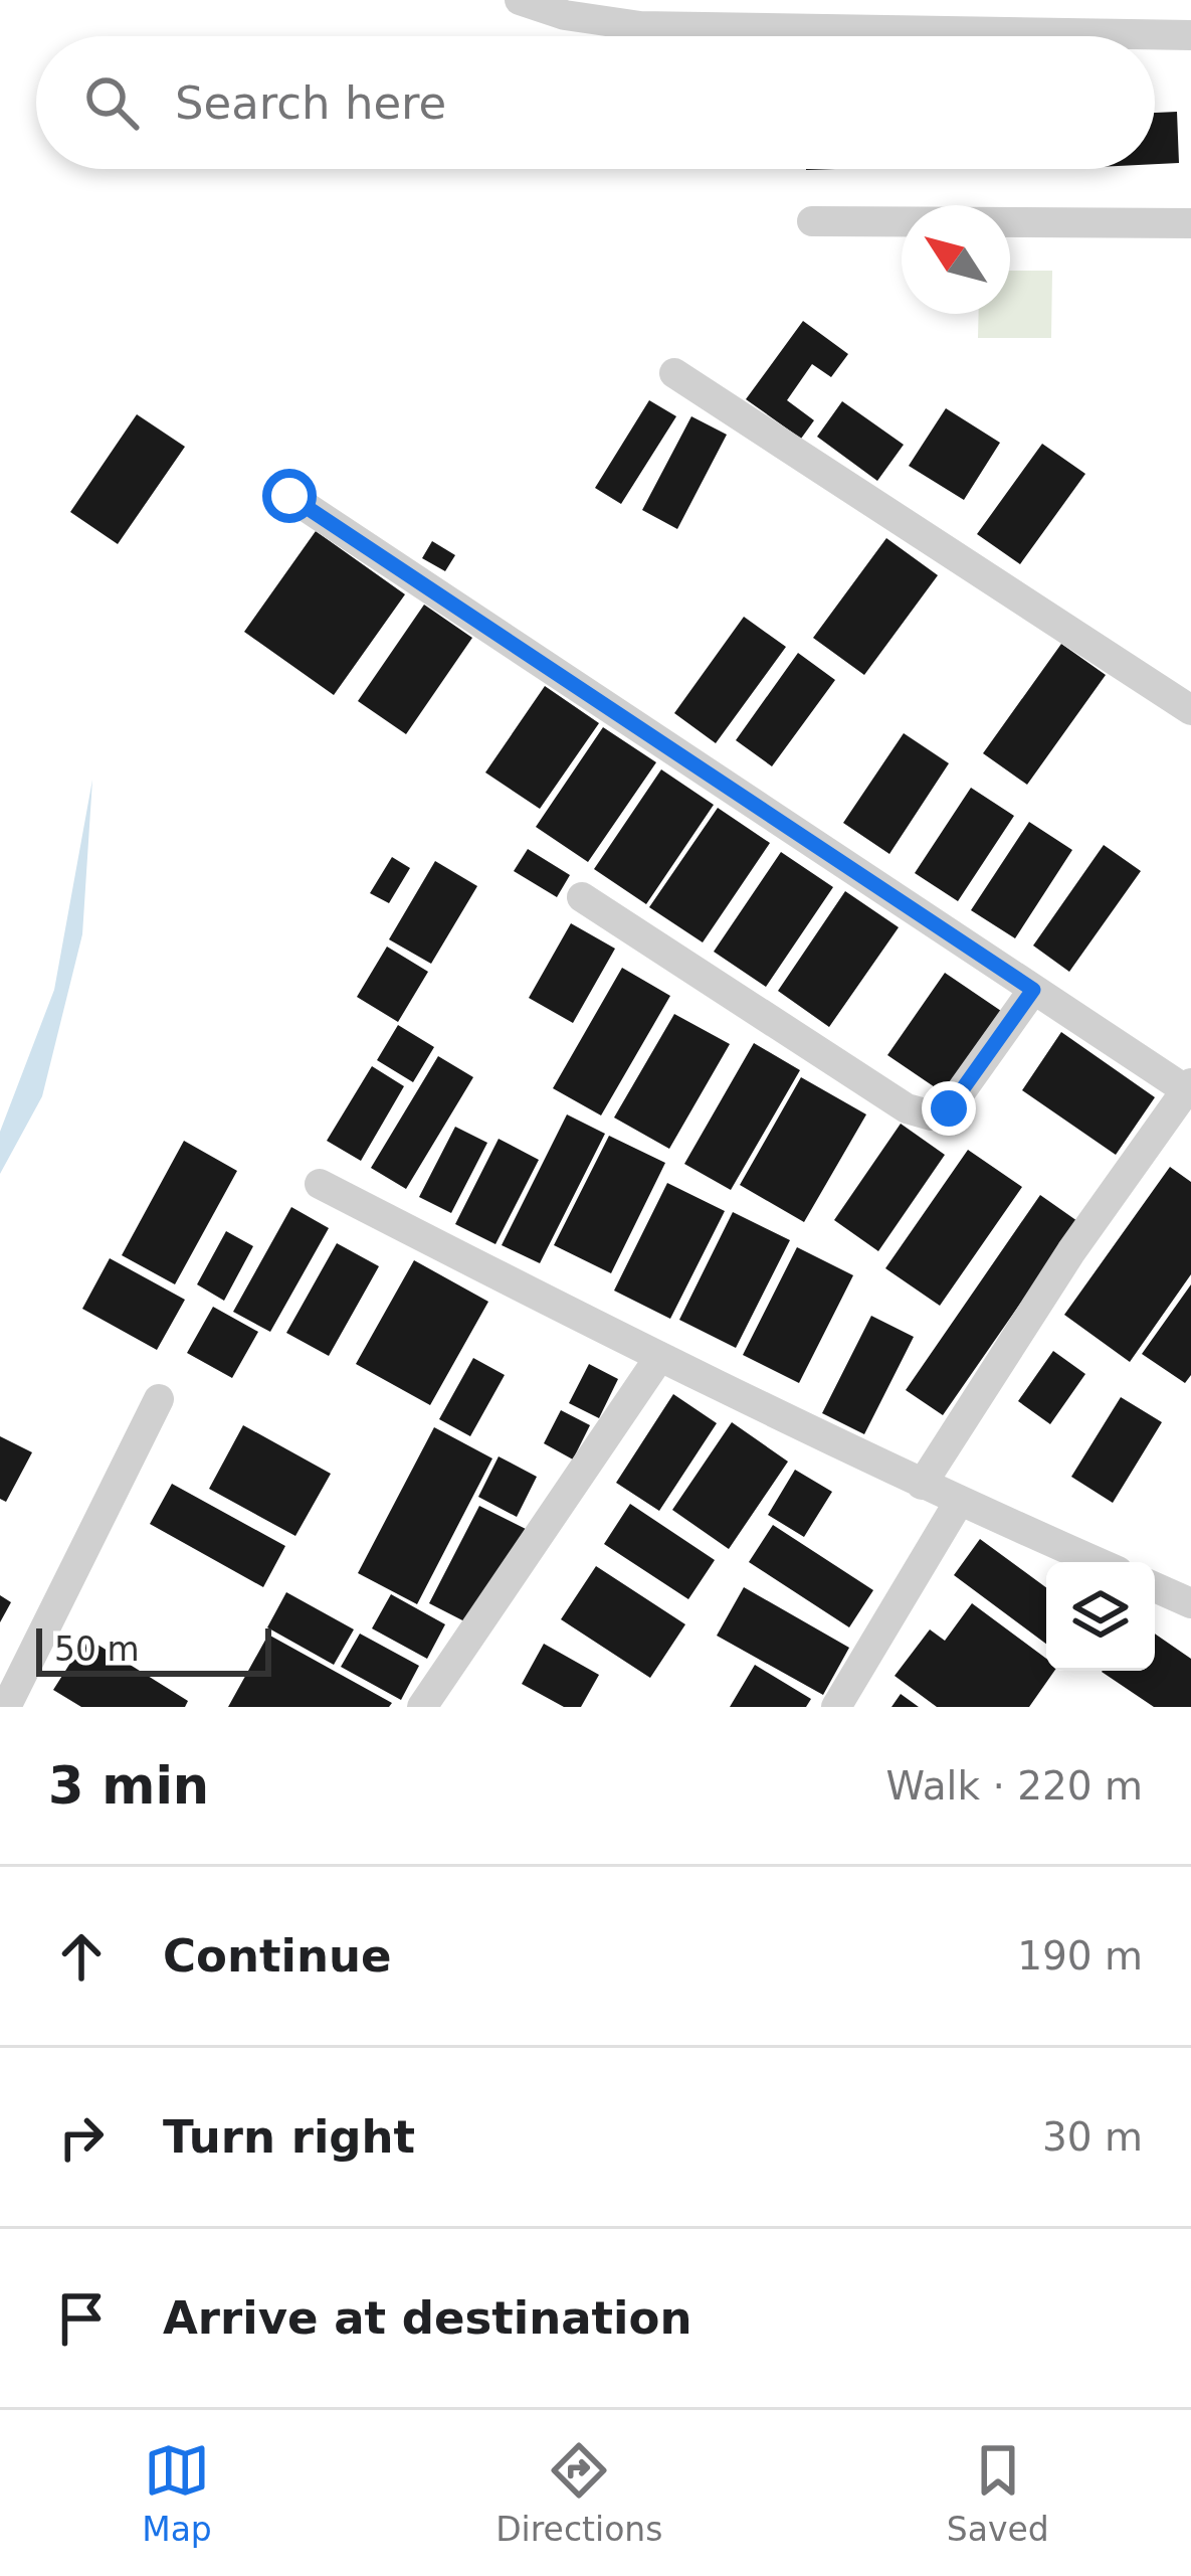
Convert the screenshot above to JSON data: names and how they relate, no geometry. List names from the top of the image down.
{
  "scale_bar": "50 m",
  "north": "top left",
  "page": {
    "search": "Search here",
    "scale": "50 m",
    "heading": ["3 min", "Walk · 220 m"],
    "list": [
      ["Continue", "190 m"],
      ["Turn right", "30 m"],
      "Arrive at destination"
    ],
    "nav": ["Map", "Directions", "Saved"]
  }
}
